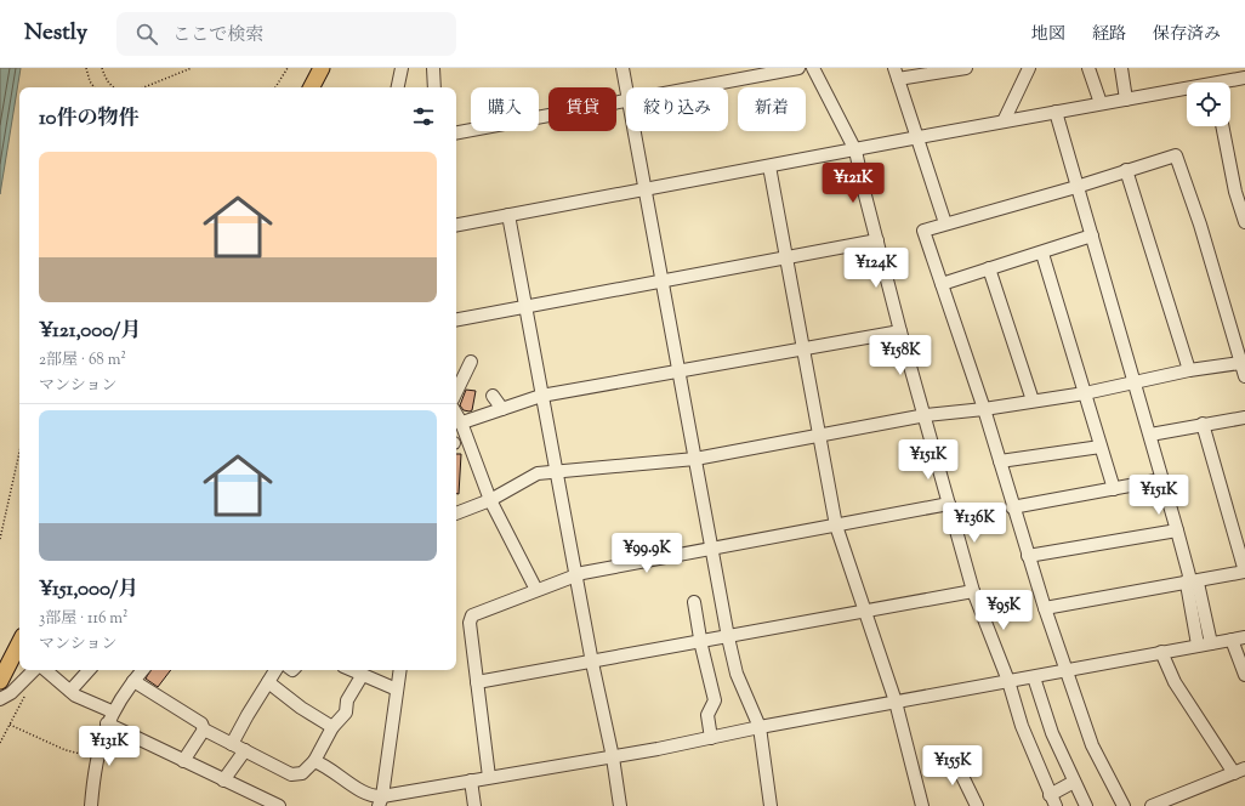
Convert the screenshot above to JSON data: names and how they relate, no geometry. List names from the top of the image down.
{
  "page": {
    "header": "Nestly",
    "search": "ここで検索",
    "nav": ["地図", "経路", "保存済み"],
    "chip": [
      "購入",
      "賃貸",
      "絞り込み",
      "新着"
    ],
    "heading": "10件の物件",
    "list": [
      {
        "name": "¥121,000/月",
        "note": "2部屋 · 68 m² · マンション"
      },
      {
        "name": "¥151,000/月",
        "note": "3部屋 · 116 m² · マンション"
      }
    ],
    "price": [
      "¥121K",
      "¥124K",
      "¥158K",
      "¥151K",
      "¥151K",
      "¥136K",
      "¥99.9K",
      "¥95K",
      "¥131K",
      "¥155K"
    ]
  }
}
